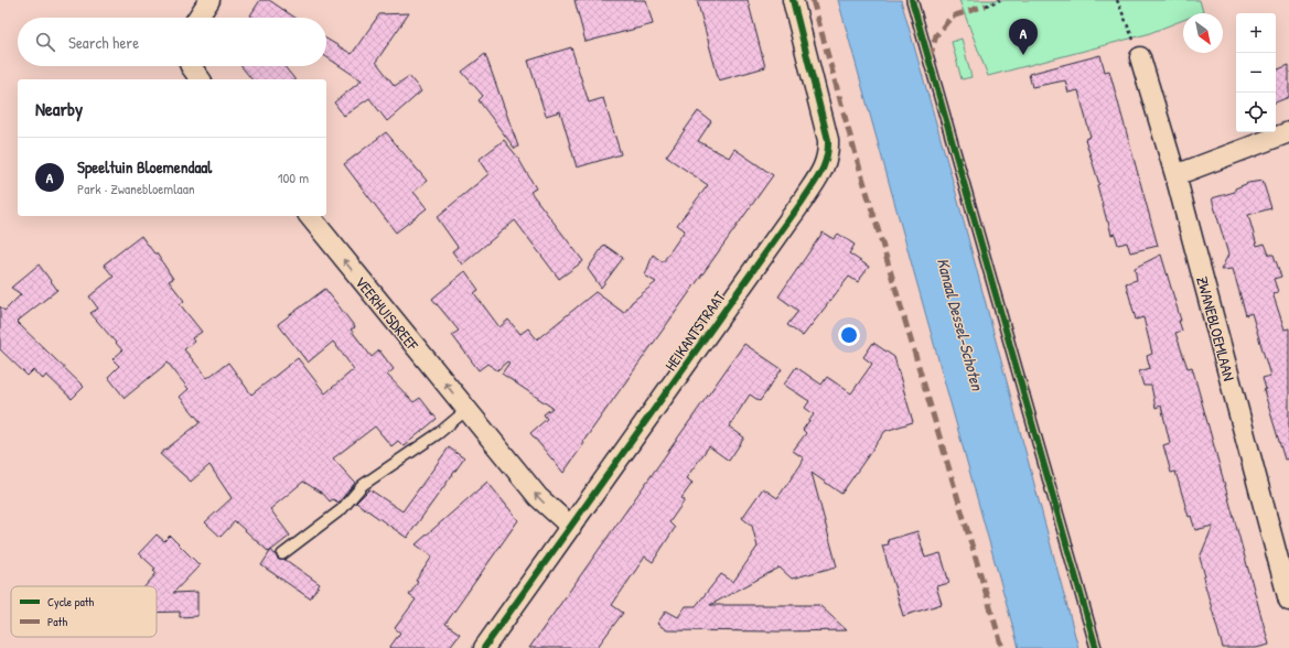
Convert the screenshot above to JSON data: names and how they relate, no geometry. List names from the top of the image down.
{
  "streets": {
    "street": ["VEERHUISDREEF", "ZWANEBLOEMLAAN", "HEIKANTSTRAAT"]
  },
  "crossings": [
    ["VEERHUISDREEF", "HEIKANTSTRAAT"]
  ],
  "one_way": ["VEERHUISDREEF"],
  "water": ["Kanaal Dessel-Schoten"],
  "legend": ["Cycle path", "Path"],
  "north": "bottom right",
  "page": {
    "map_buttons": ["+", "−"],
    "search": "Search here",
    "pins": "A",
    "heading": "Nearby",
    "list": [
      {
        "mark": "A",
        "name": "Speeltuin Bloemendaal",
        "note": "Park · Zwanebloemlaan",
        "value": "100 m"
      }
    ]
  }
}
